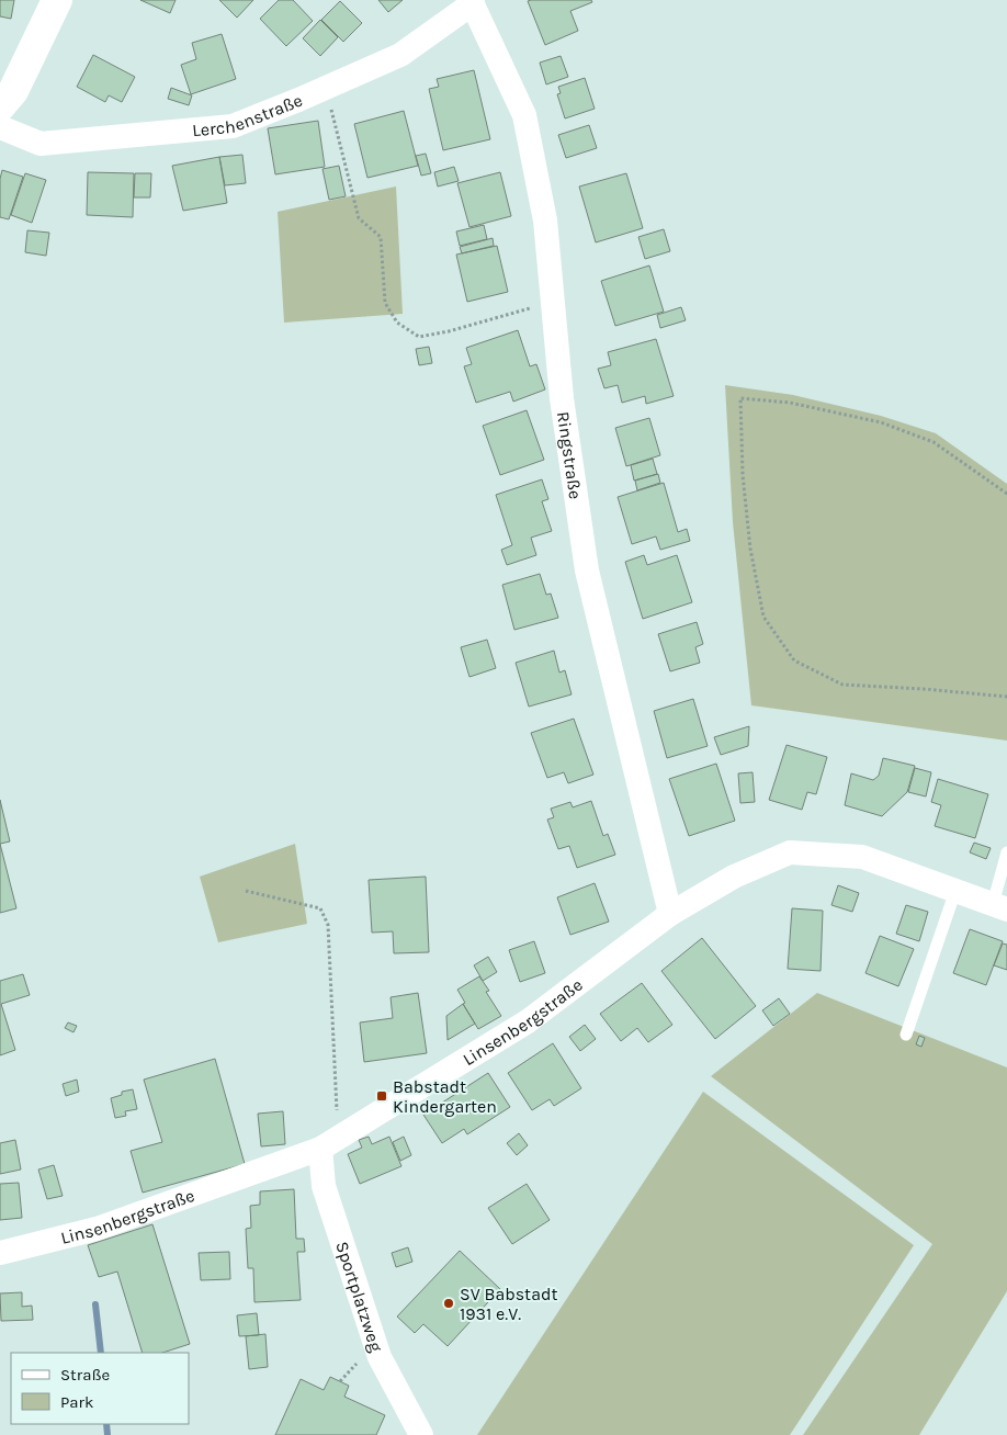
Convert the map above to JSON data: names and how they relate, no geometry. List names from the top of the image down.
{
  "streets": {
    "street": [
      "Lerchenstraße",
      "Ringstraße",
      "Linsenbergstraße",
      "Sportplatzweg"
    ]
  },
  "crossings": [
    ["Lerchenstraße", "Ringstraße"],
    ["Ringstraße", "Linsenbergstraße"],
    ["Linsenbergstraße", "Sportplatzweg"]
  ],
  "places": {
    "transit": ["Babstadt Kindergarten"],
    "other": ["SV Babstadt 1931 e.V."]
  },
  "legend": ["Straße", "Park"]
}
